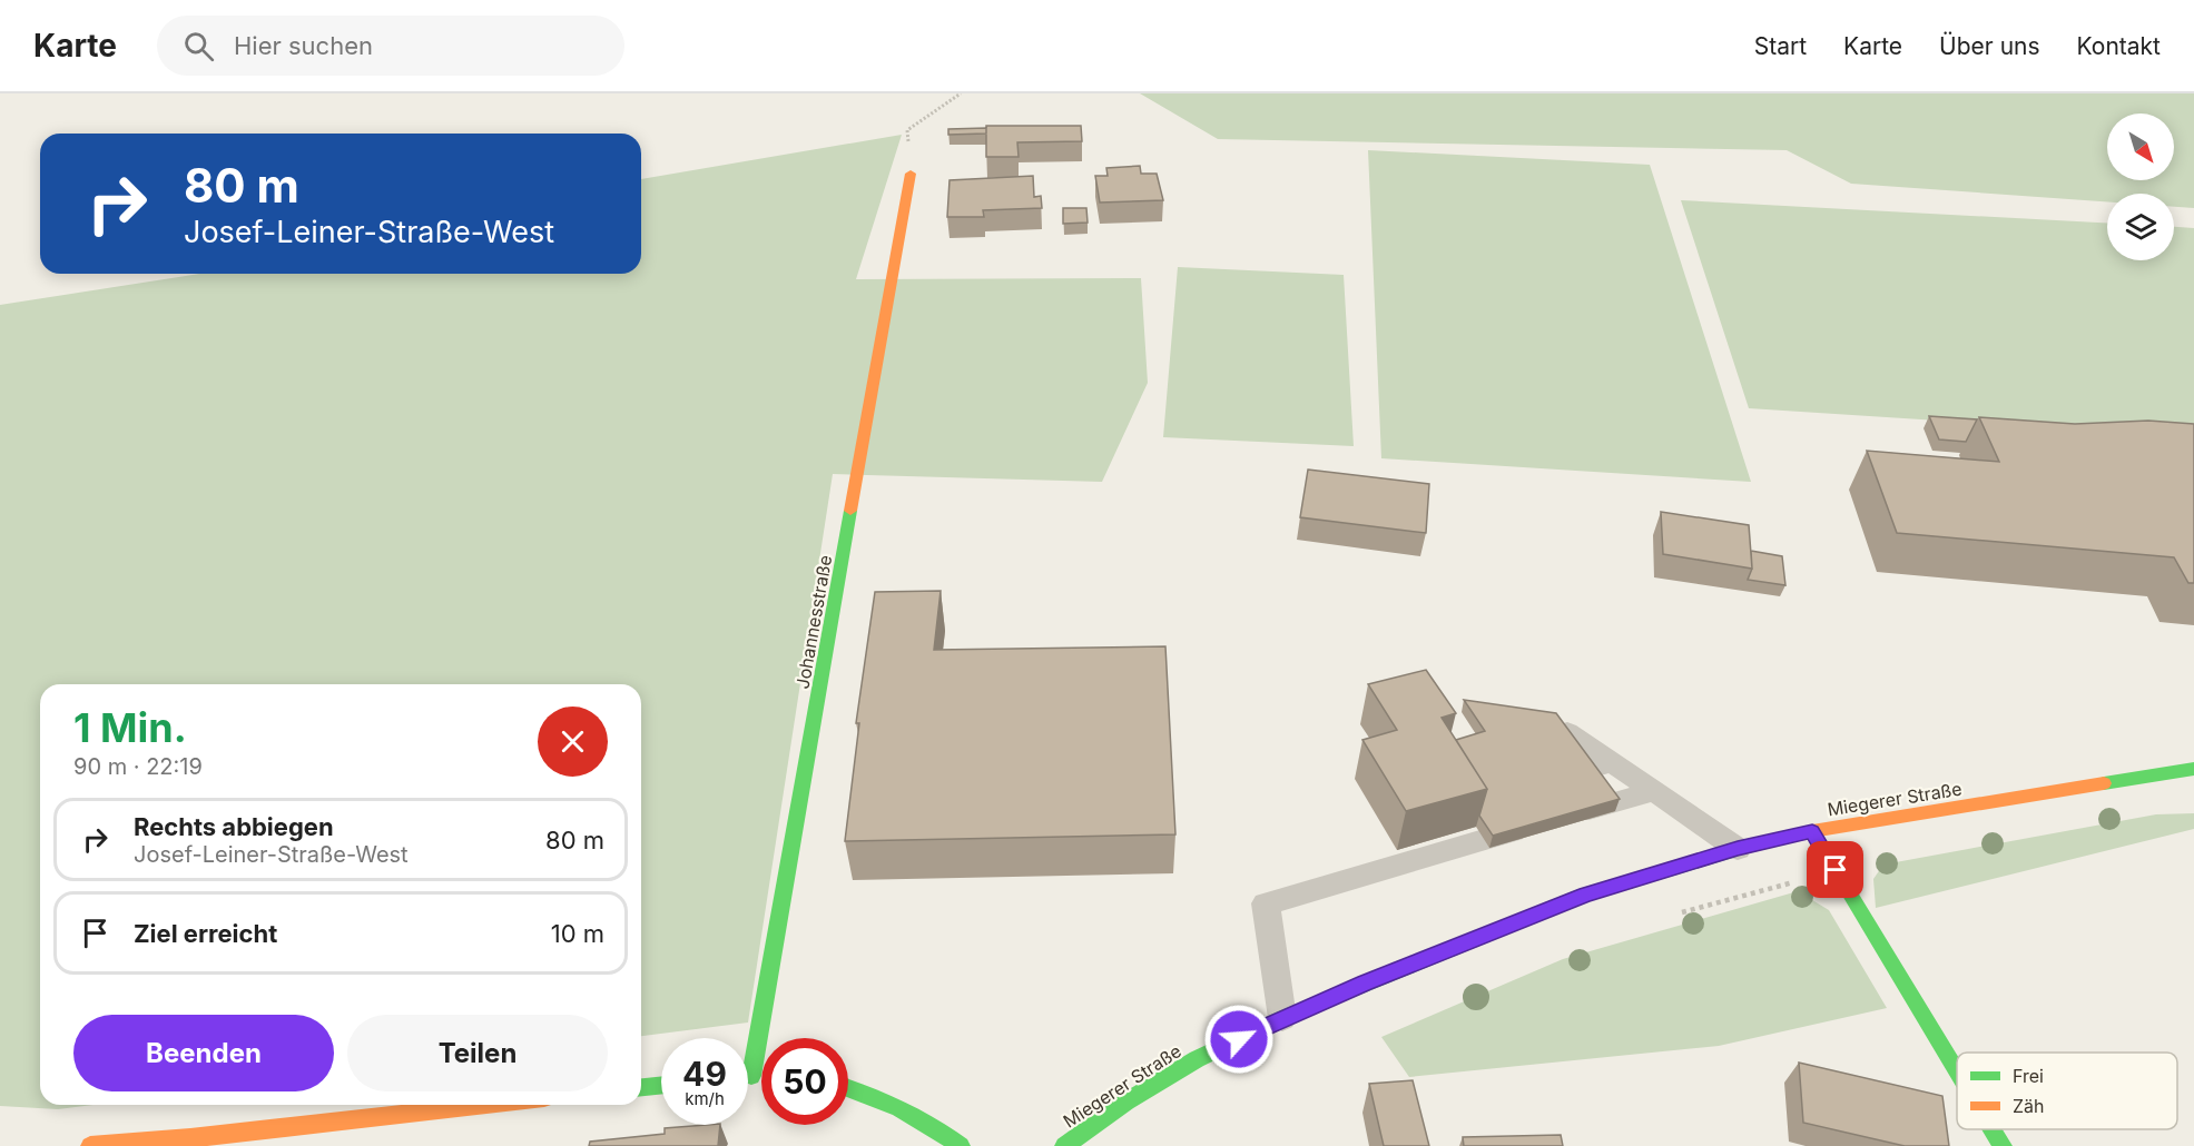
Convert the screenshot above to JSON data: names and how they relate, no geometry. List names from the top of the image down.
{
  "streets": {
    "street": ["Johannesstraße", "Miegerer Straße"]
  },
  "legend": ["Frei", "Zäh"],
  "north": "bottom right",
  "page": {
    "header": "Karte",
    "search": "Hier suchen",
    "nav": [
      "Start",
      "Karte",
      "Über uns",
      "Kontakt"
    ],
    "turn": ["80 m", "Josef-Leiner-Straße-West"],
    "heading": ["1 Min.", "90 m · 22:19"],
    "list": [
      {
        "name": "Rechts abbiegen",
        "note": "Josef-Leiner-Straße-West",
        "value": "80 m"
      },
      {
        "name": "Ziel erreicht",
        "value": "10 m"
      }
    ],
    "buttons": ["Beenden", "Teilen"],
    "speed": "49 km/h",
    "limit": "50"
  }
}
